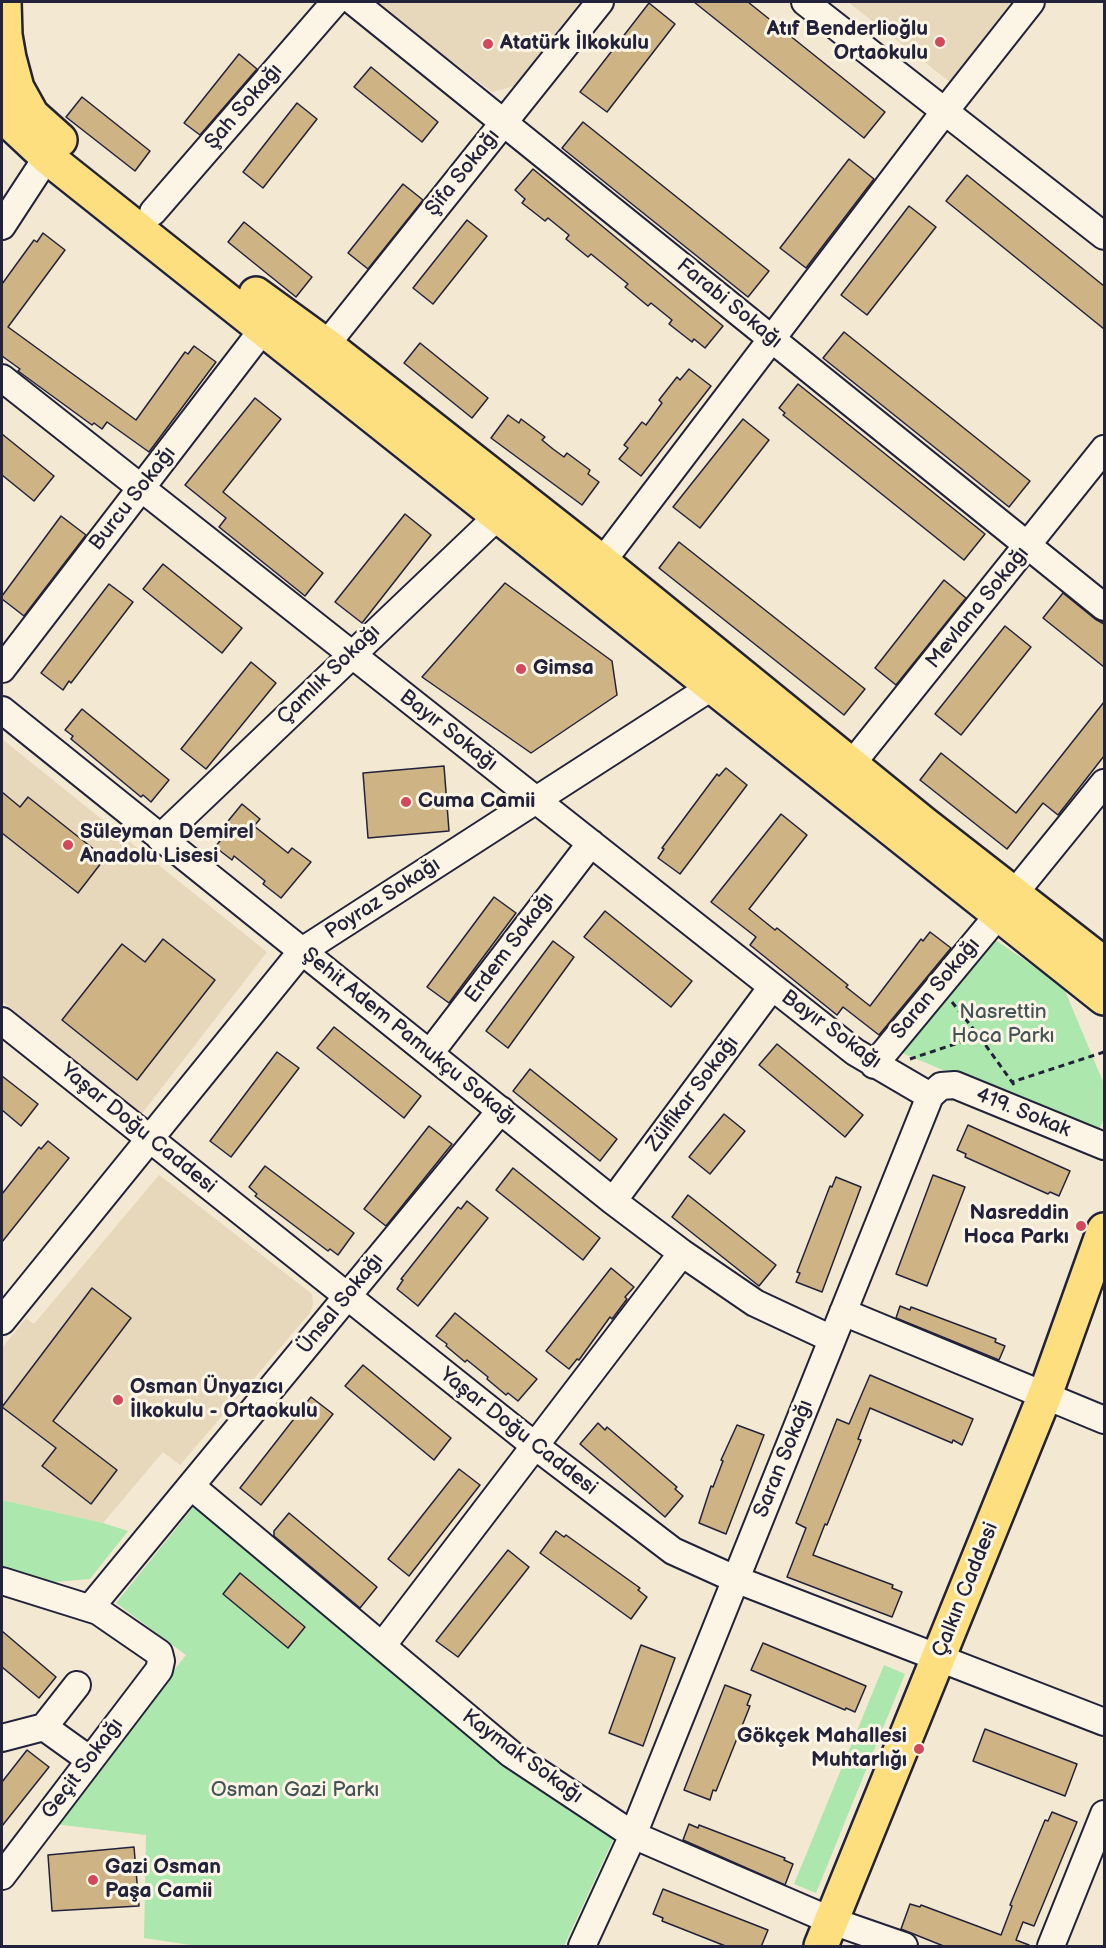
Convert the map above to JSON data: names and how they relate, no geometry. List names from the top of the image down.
{
  "streets": {
    "main road": ["Çalkın Caddesi"],
    "street": [
      "Şah Sokağı",
      "Şifa Sokağı",
      "Farabi Sokağı",
      "Burcu Sokağı",
      "Mevlana Sokağı",
      "Çamlık Sokağı",
      "Bayır Sokağı",
      "Poyraz Sokağı",
      "Erdem Sokağı",
      "Saran Sokağı",
      "Şehit Adem Pamukçu Sokağı",
      "Zülfikar Sokağı",
      "419. Sokak",
      "Yaşar Doğu Caddesi",
      "Ünsal Sokağı",
      "Kaymak Sokağı",
      "Geçit Sokağı"
    ]
  },
  "crossings": [
    ["Şifa Sokağı", "Farabi Sokağı"],
    ["Farabi Sokağı", "Mevlana Sokağı"],
    ["Burcu Sokağı", "Bayır Sokağı"],
    ["Çamlık Sokağı", "Bayır Sokağı"],
    ["Çamlık Sokağı", "Şehit Adem Pamukçu Sokağı"],
    ["Bayır Sokağı", "Poyraz Sokağı"],
    ["Bayır Sokağı", "Erdem Sokağı"],
    ["Bayır Sokağı", "Saran Sokağı"],
    ["Bayır Sokağı", "Zülfikar Sokağı"],
    ["Bayır Sokağı", "419. Sokak"],
    ["Poyraz Sokağı", "Şehit Adem Pamukçu Sokağı"],
    ["Poyraz Sokağı", "Yaşar Doğu Caddesi"],
    ["Erdem Sokağı", "Şehit Adem Pamukçu Sokağı"],
    ["Saran Sokağı", "Şehit Adem Pamukçu Sokağı"],
    ["Saran Sokağı", "419. Sokak"],
    ["Saran Sokağı", "Yaşar Doğu Caddesi"],
    ["Saran Sokağı", "Kaymak Sokağı"],
    ["Şehit Adem Pamukçu Sokağı", "Zülfikar Sokağı"],
    ["Şehit Adem Pamukçu Sokağı", "Ünsal Sokağı"],
    ["Yaşar Doğu Caddesi", "Ünsal Sokağı"],
    ["Yaşar Doğu Caddesi", "Çalkın Caddesi"],
    ["Ünsal Sokağı", "Kaymak Sokağı"],
    ["Ünsal Sokağı", "Geçit Sokağı"],
    ["Çalkın Caddesi", "Kaymak Sokağı"]
  ],
  "parks": ["Nasrettin Hoca Parkı", "Osman Gazi Parkı"],
  "places": [
    "Atıf Benderlioğlu Ortaokulu",
    "Atatürk İlkokulu",
    "Gimsa",
    "Cuma Camii",
    "Süleyman Demirel Anadolu Lisesi",
    "Nasreddin Hoca Parkı",
    "Osman Ünyazıcı İlkokulu - Ortaokulu",
    "Gökçek Mahallesi Muhtarlığı",
    "Gazi Osman Paşa Camii"
  ]
}
